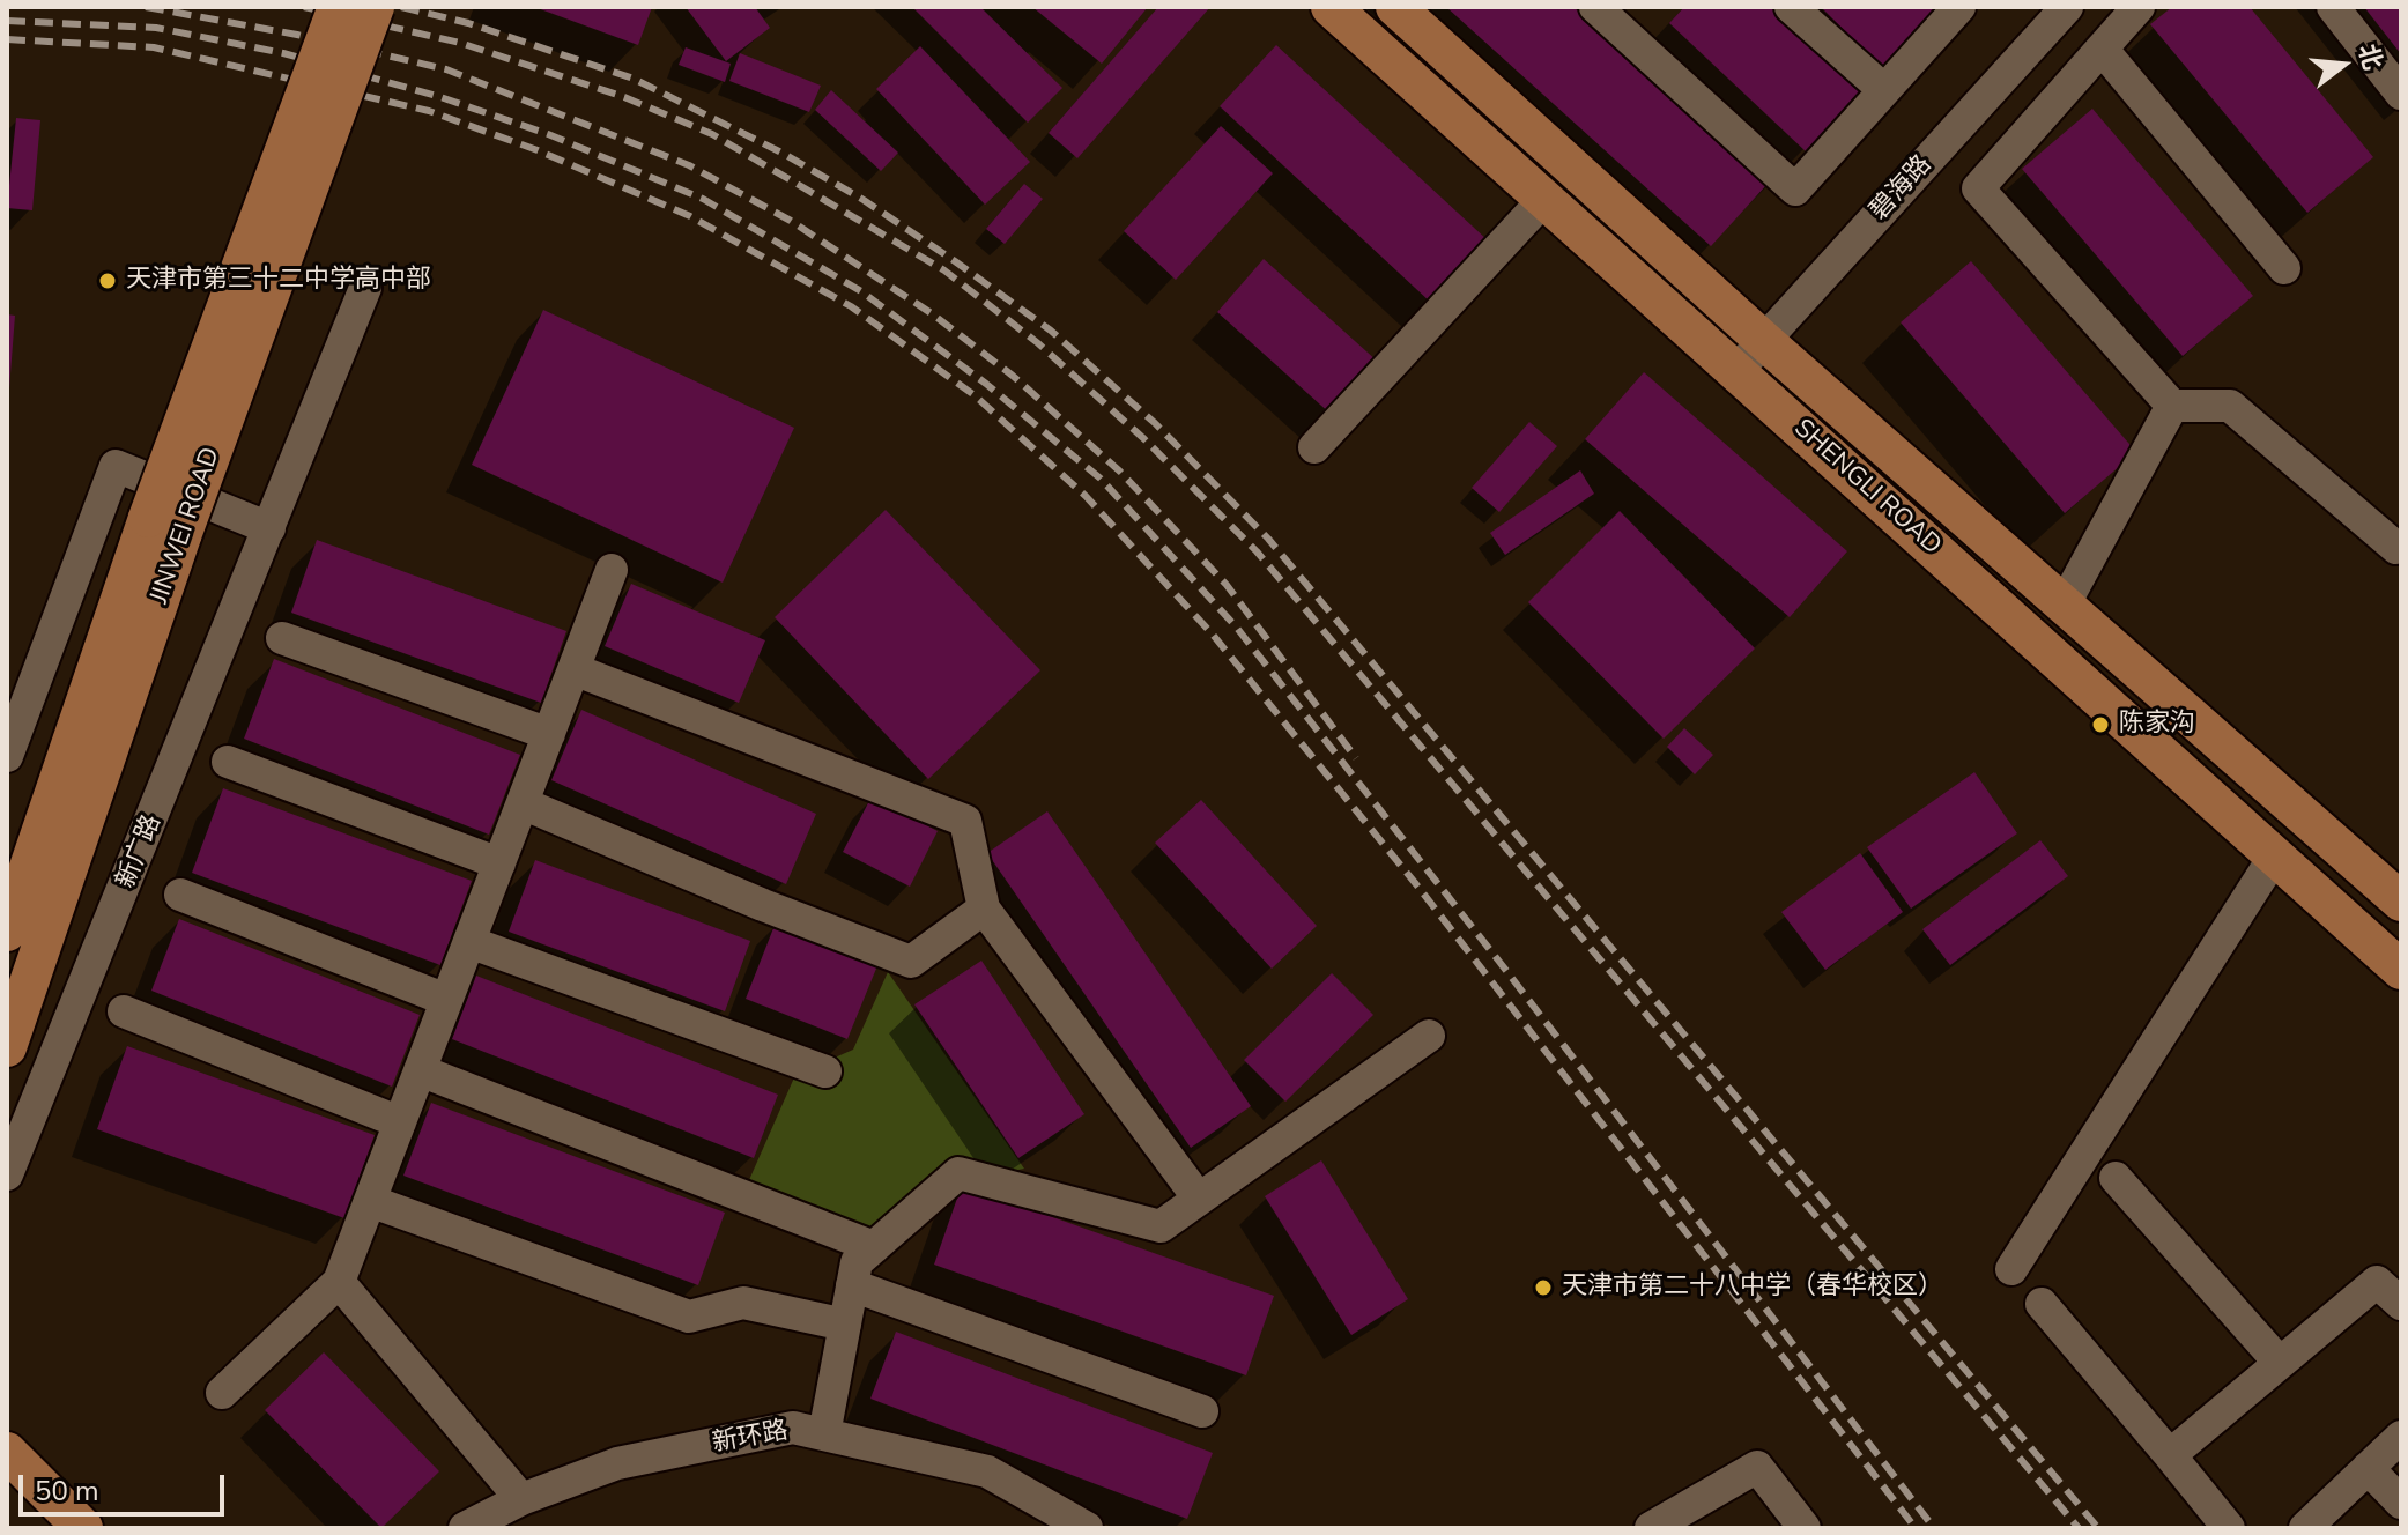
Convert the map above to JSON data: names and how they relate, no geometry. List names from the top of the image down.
{
  "streets": {
    "main road": ["SHENGLI ROAD", "JINWEI ROAD"],
    "street": ["碧海路", "新广路", "新环路"]
  },
  "crossings": [
    ["碧海路", "SHENGLI ROAD"]
  ],
  "places": ["天津市第三十二中学高中部", "陈家沟", "天津市第二十八中学（春华校区）"],
  "scale_bar": "50 m",
  "north": "right"
}
